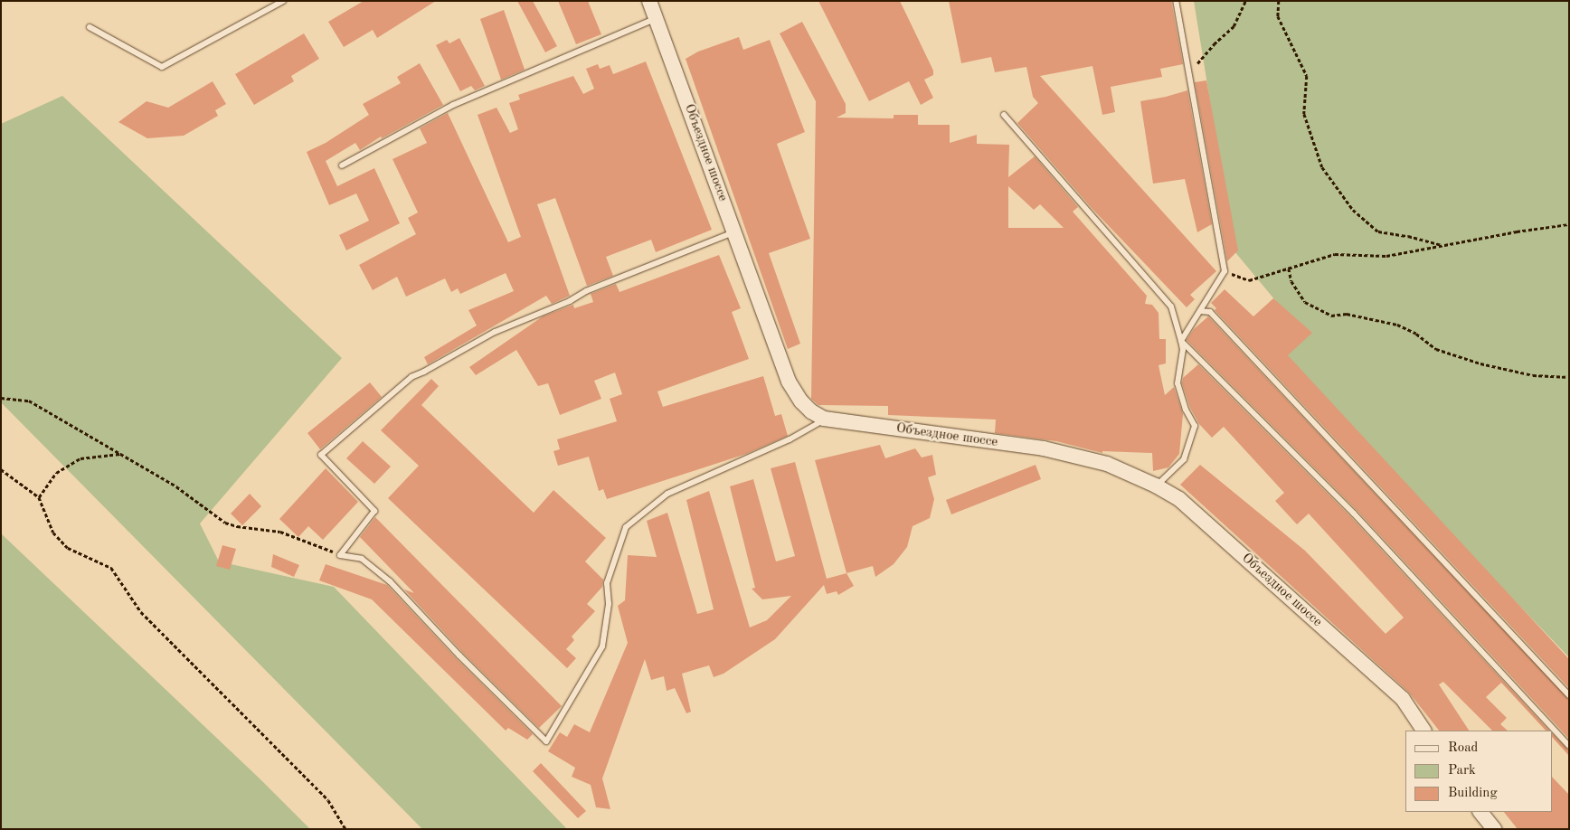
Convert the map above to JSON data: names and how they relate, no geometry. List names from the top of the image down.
{
  "streets": {
    "street": ["Объездное шоссе"]
  },
  "legend": ["Road", "Park", "Building"]
}
